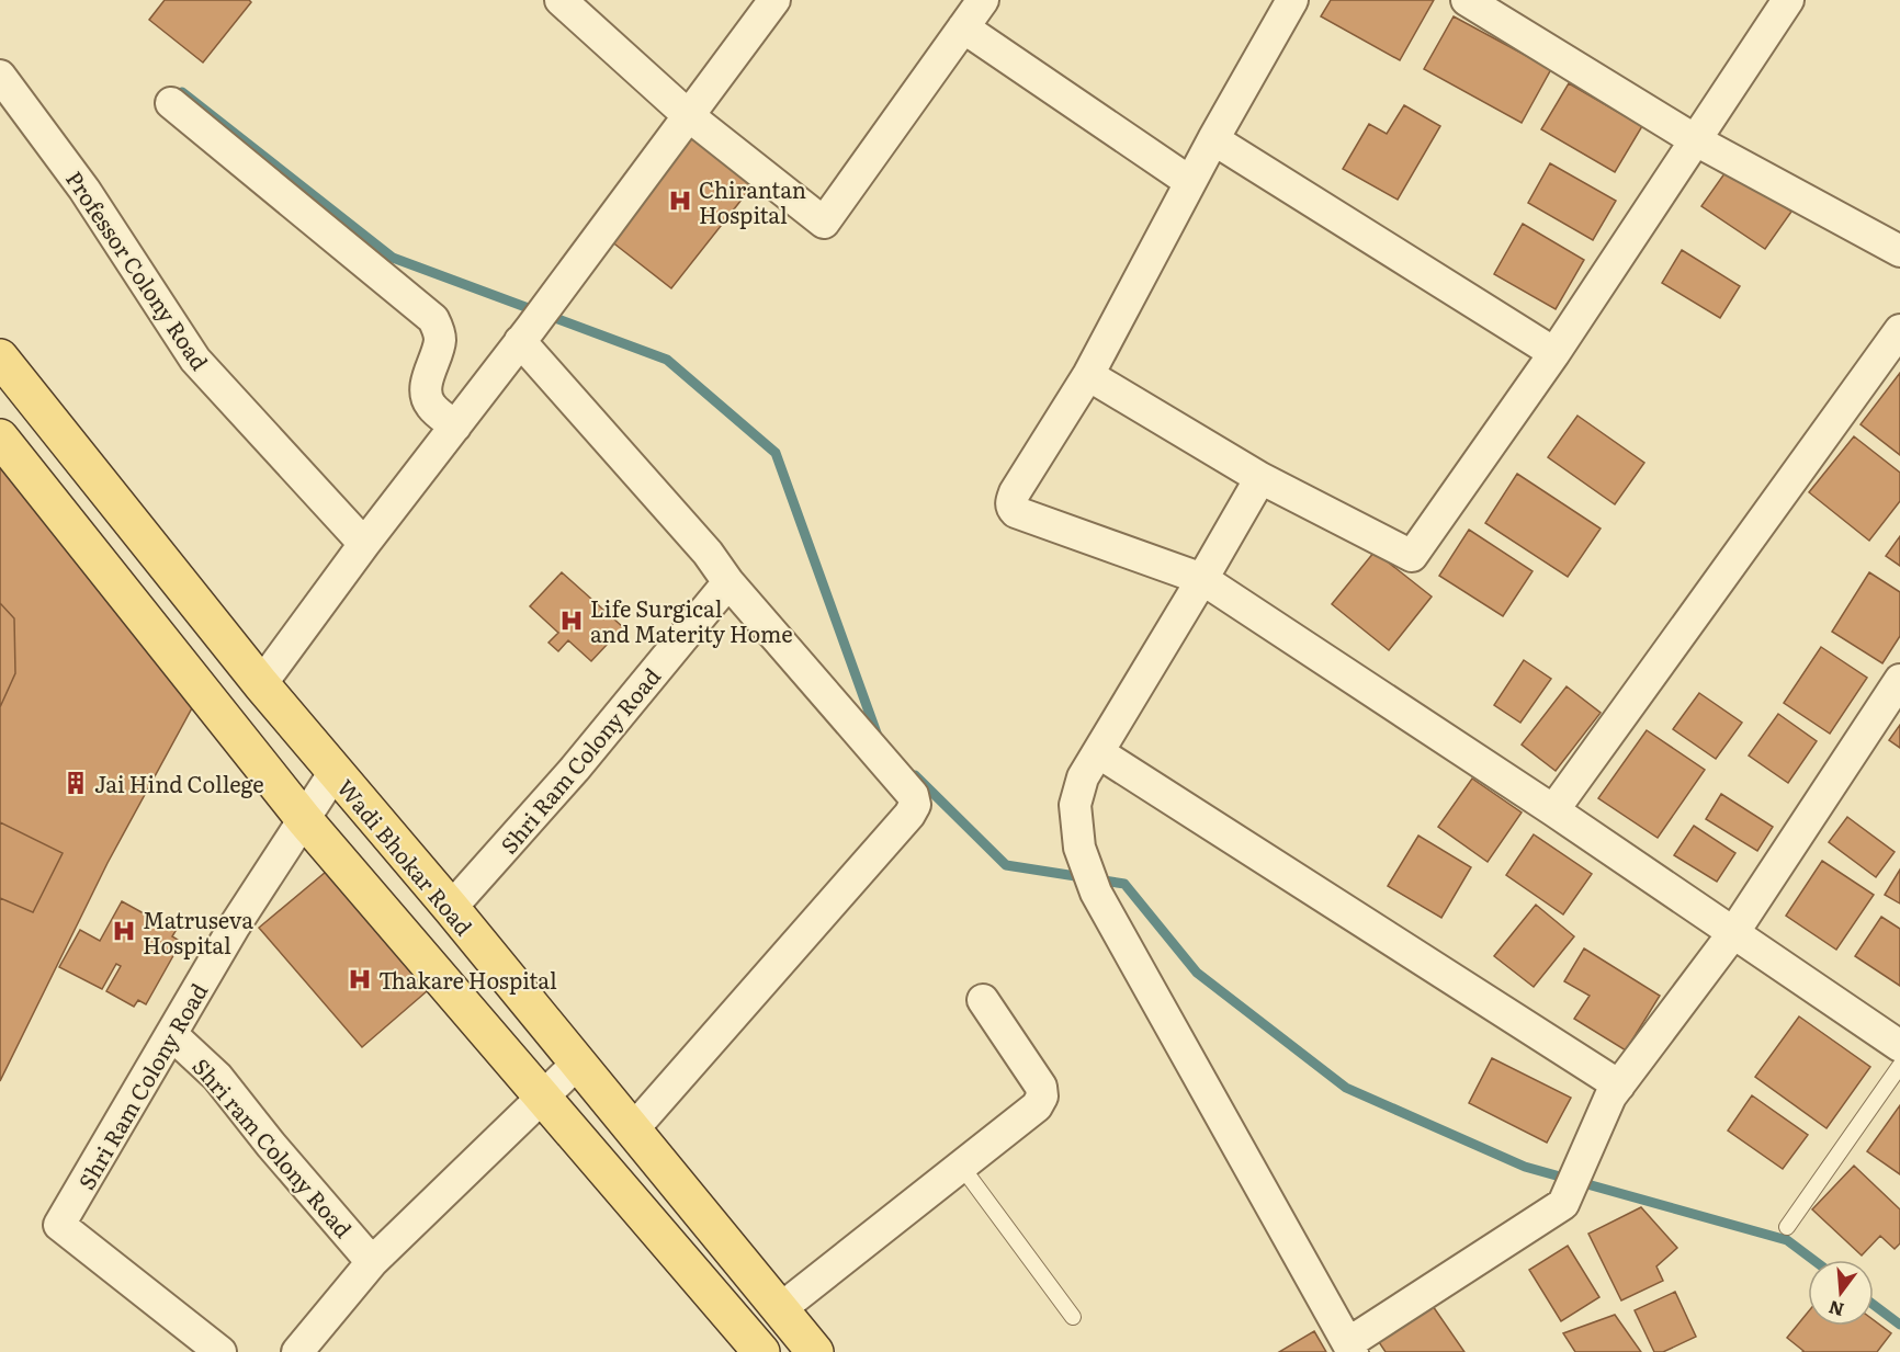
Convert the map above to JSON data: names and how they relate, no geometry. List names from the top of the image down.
{
  "streets": {
    "main road": ["Wadi Bhokar Road"],
    "street": ["Professor Colony Road", "Shri Ram Colony Road", "Shri ram Colony Road"]
  },
  "crossings": [
    ["Shri Ram Colony Road", "Wadi Bhokar Road"],
    ["Shri Ram Colony Road", "Shri ram Colony Road"]
  ],
  "places": {
    "hospital": [
      "Chirantan Hospital",
      "Life Surgical and Materity Home",
      "Matruseva Hospital",
      "Thakare Hospital"
    ],
    "building": ["Jai Hind College"]
  },
  "north": "bottom"
}
